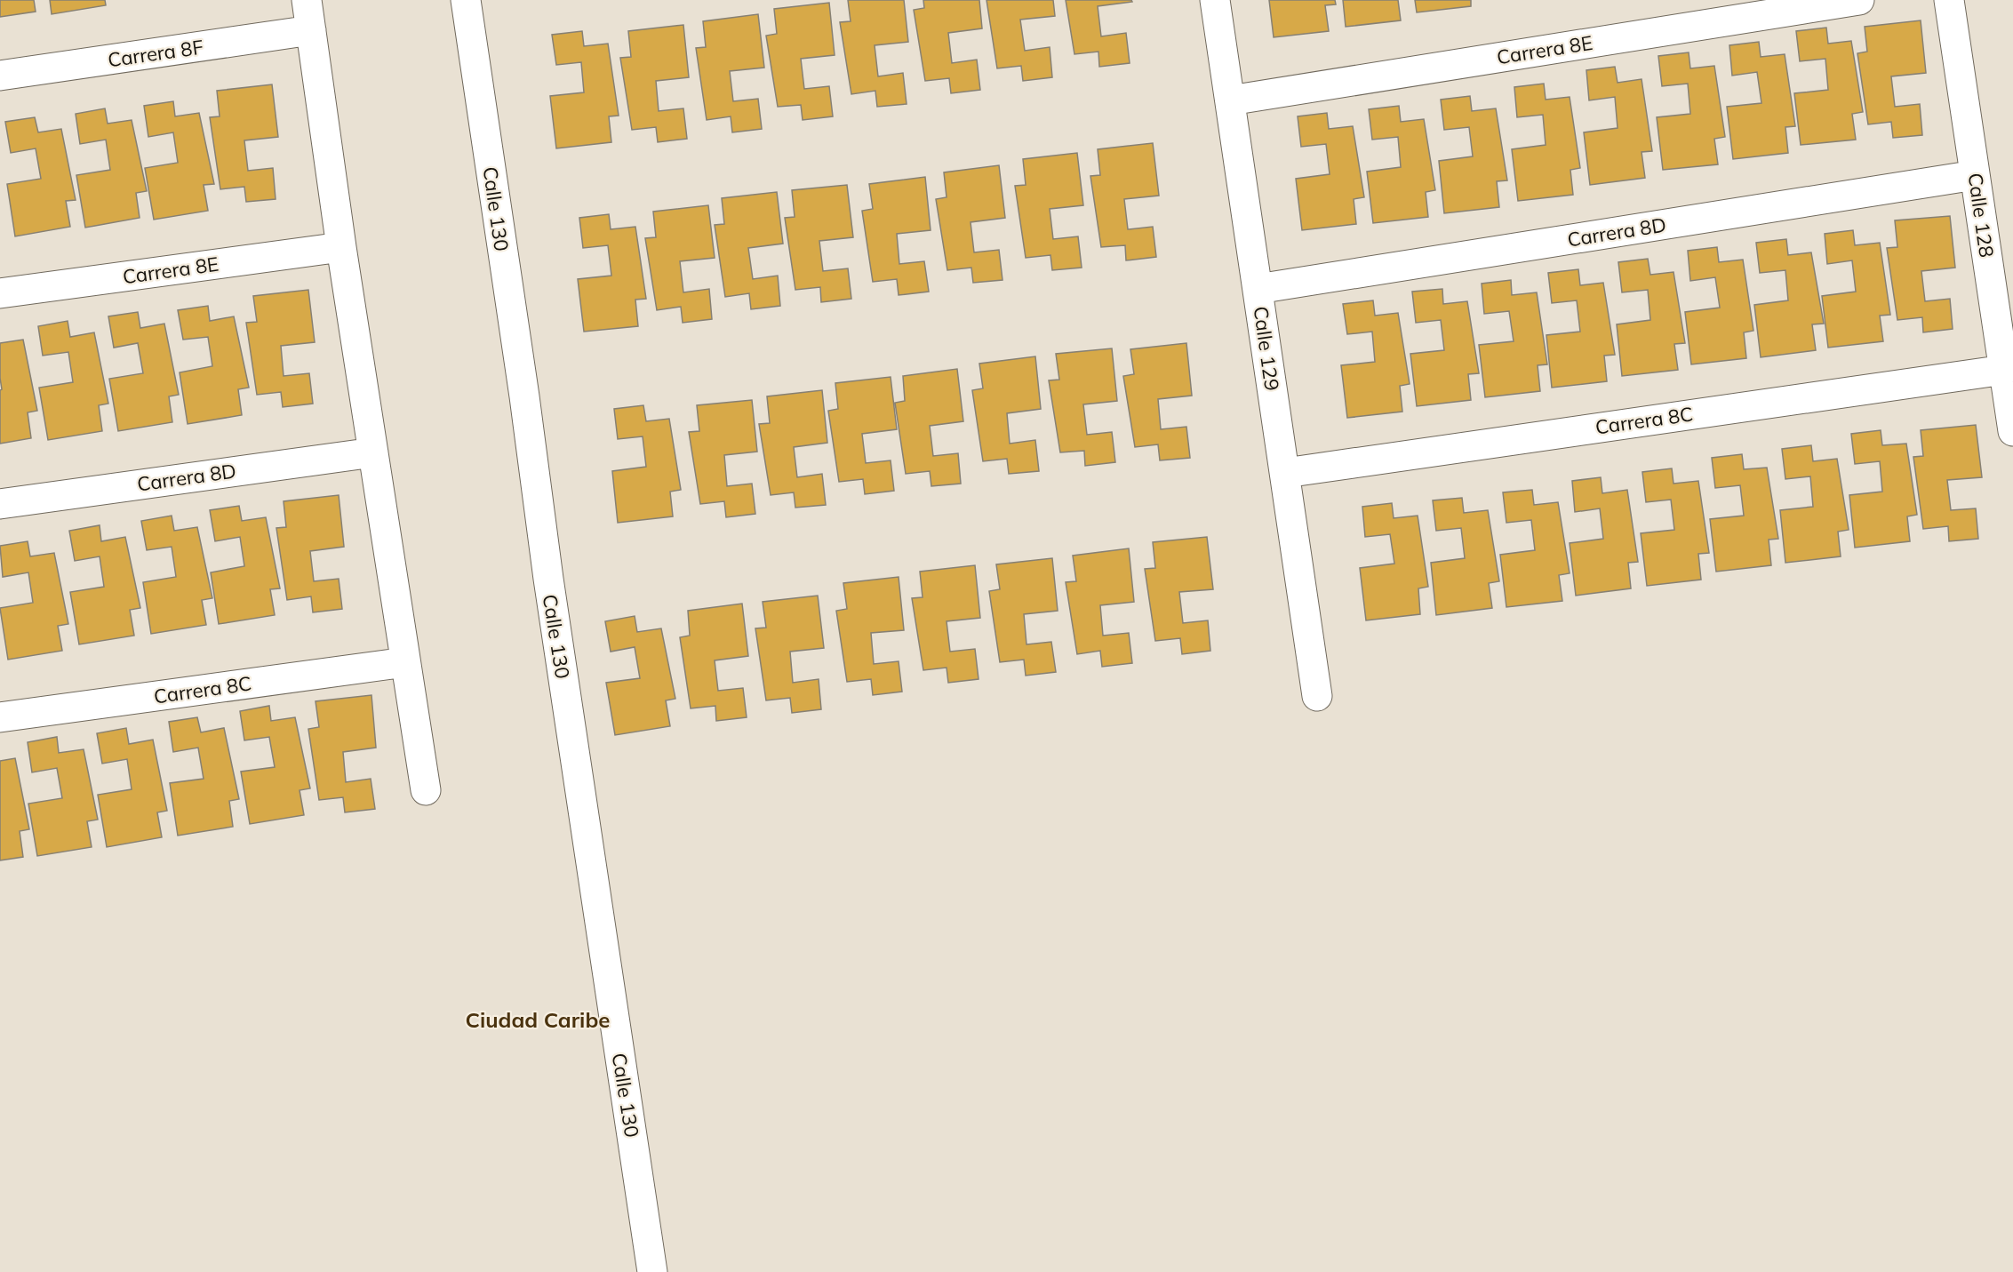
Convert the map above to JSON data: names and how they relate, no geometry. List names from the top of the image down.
{
  "streets": {
    "street": [
      "Carrera 8E",
      "Carrera 8F",
      "Calle 130",
      "Calle 128",
      "Carrera 8D",
      "Calle 129",
      "Carrera 8C"
    ]
  },
  "crossings": [
    ["Carrera 8E", "Calle 129"],
    ["Calle 128", "Carrera 8D"],
    ["Calle 128", "Carrera 8C"],
    ["Carrera 8D", "Calle 129"],
    ["Calle 129", "Carrera 8C"]
  ],
  "districts": ["Ciudad Caribe"]
}
